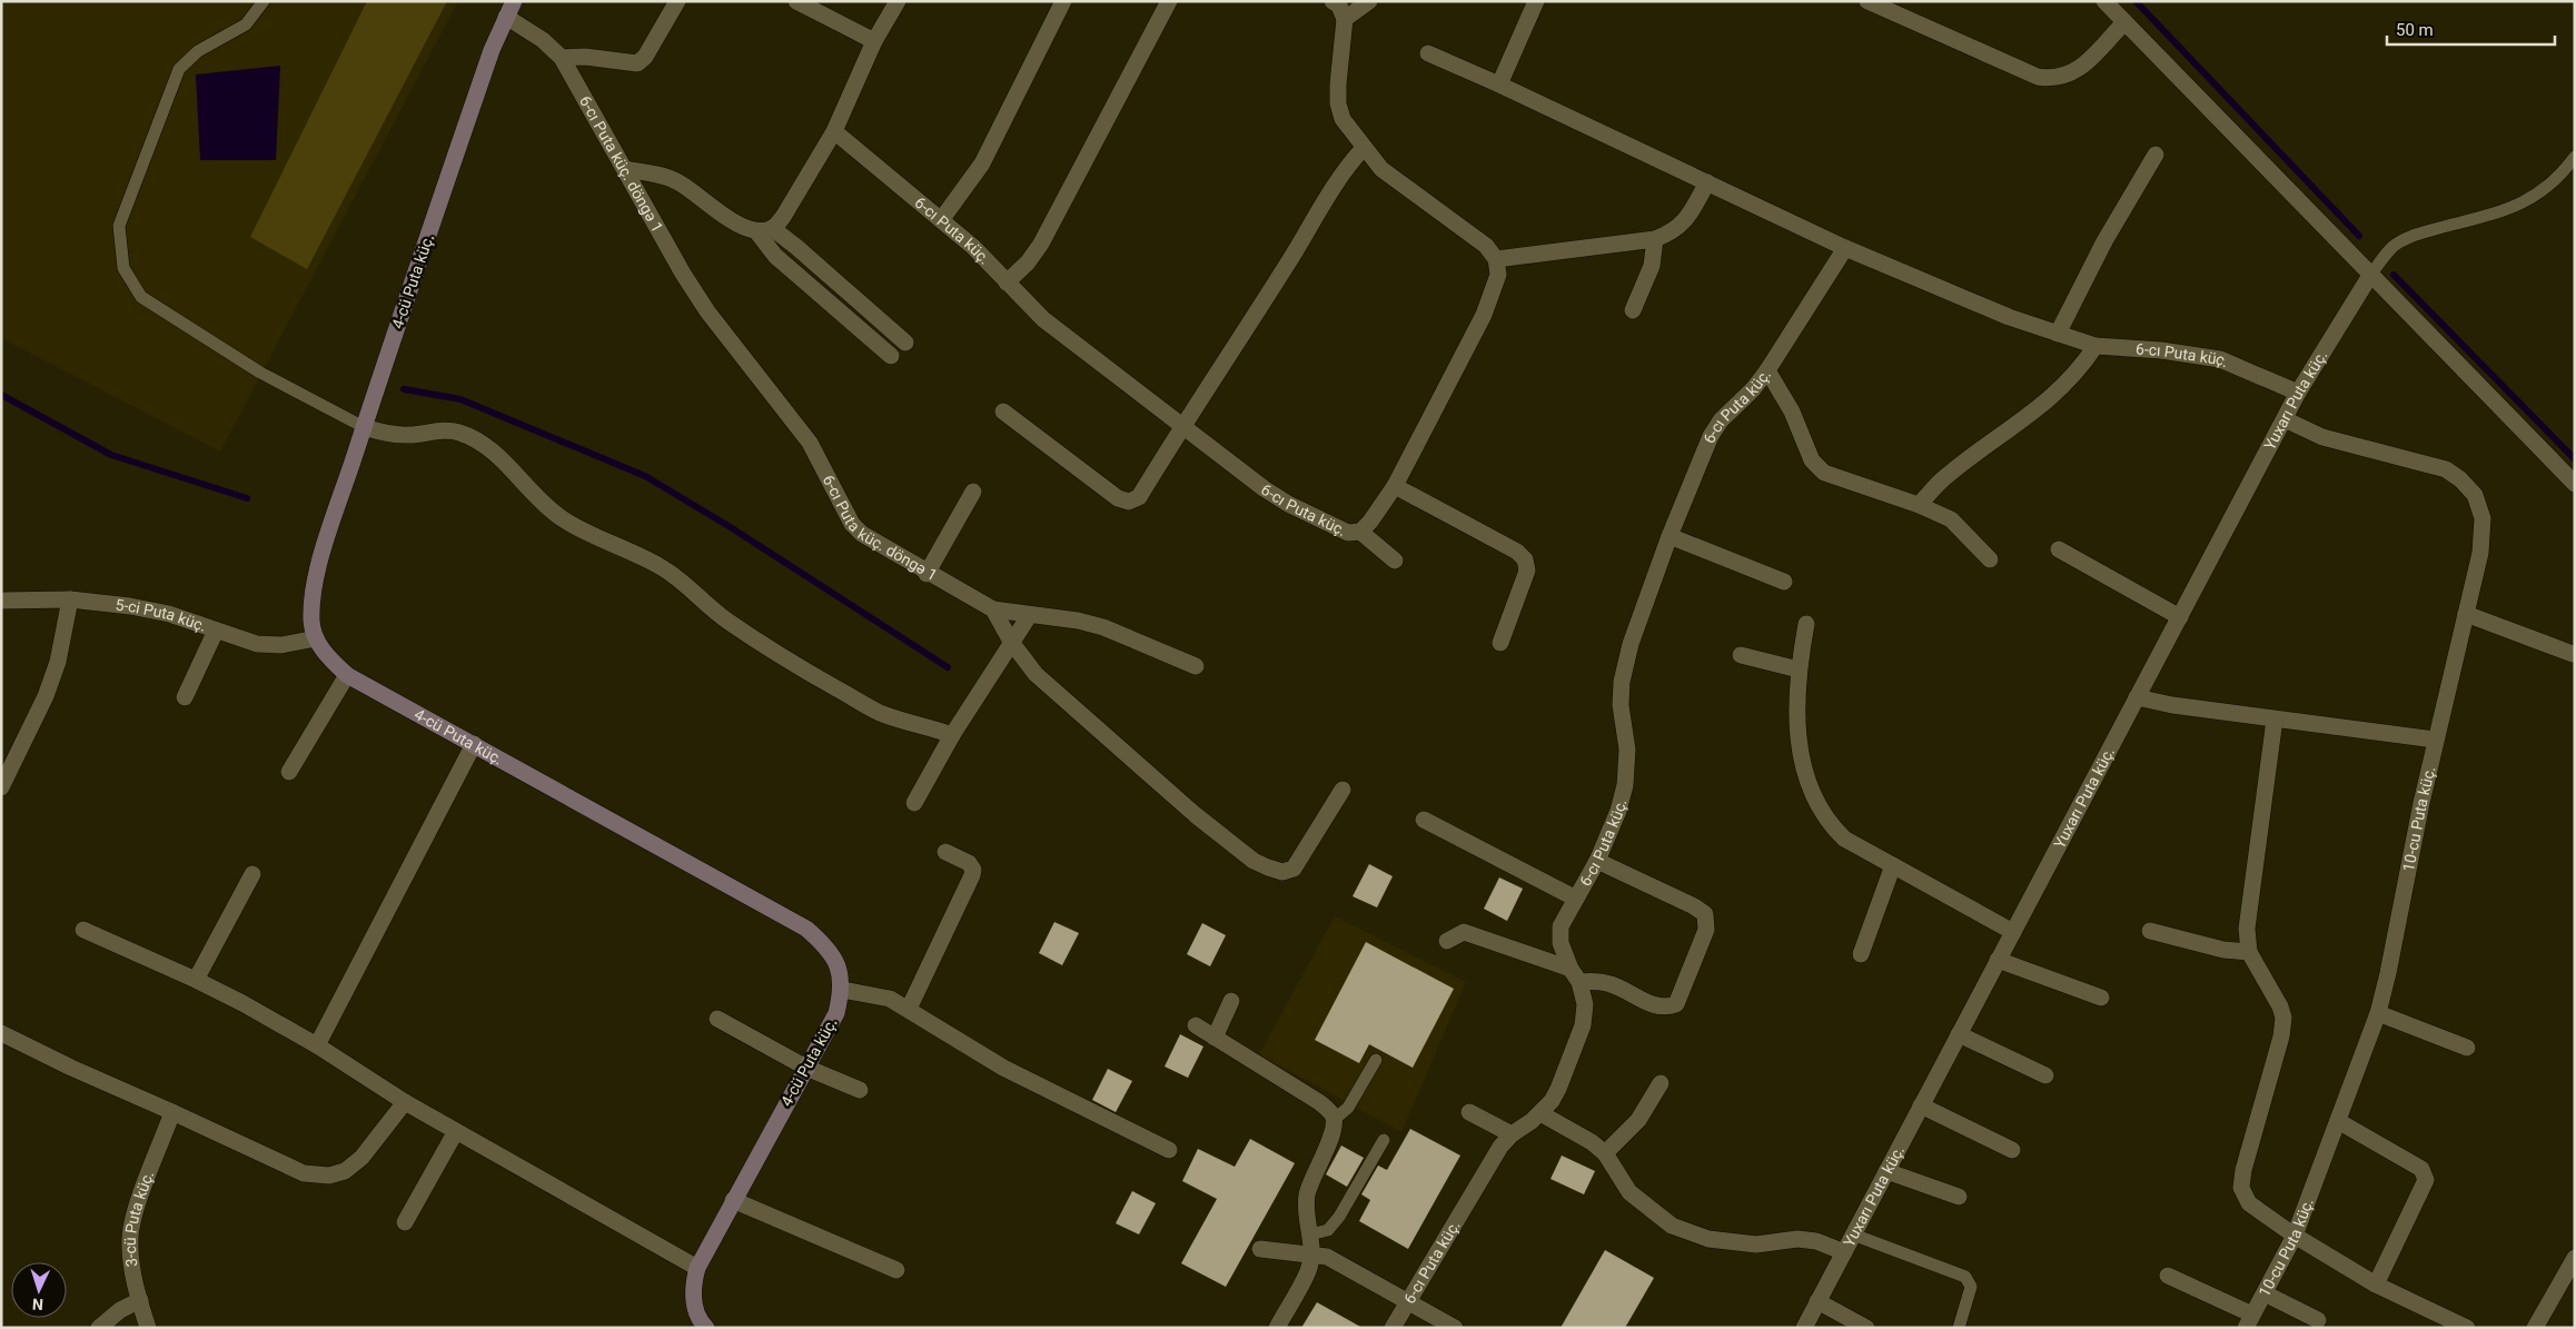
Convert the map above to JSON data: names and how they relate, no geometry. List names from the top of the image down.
{
  "streets": {
    "street": [
      "6-cı Puta küç. döngə 1",
      "6-cı Puta küç.",
      "4-cü Puta küç.",
      "Yuxarı Puta küç.",
      "5-ci Puta küç.",
      "10-cu Puta küç.",
      "3-cü Puta küç."
    ]
  },
  "crossings": [
    ["6-cı Puta küç. döngə 1", "4-cü Puta küç."],
    ["6-cı Puta küç.", "Yuxarı Puta küç."],
    ["4-cü Puta küç.", "5-ci Puta küç."],
    ["Yuxarı Puta küç.", "10-cu Puta küç."]
  ],
  "scale_bar": "50 m",
  "north": "bottom"
}
